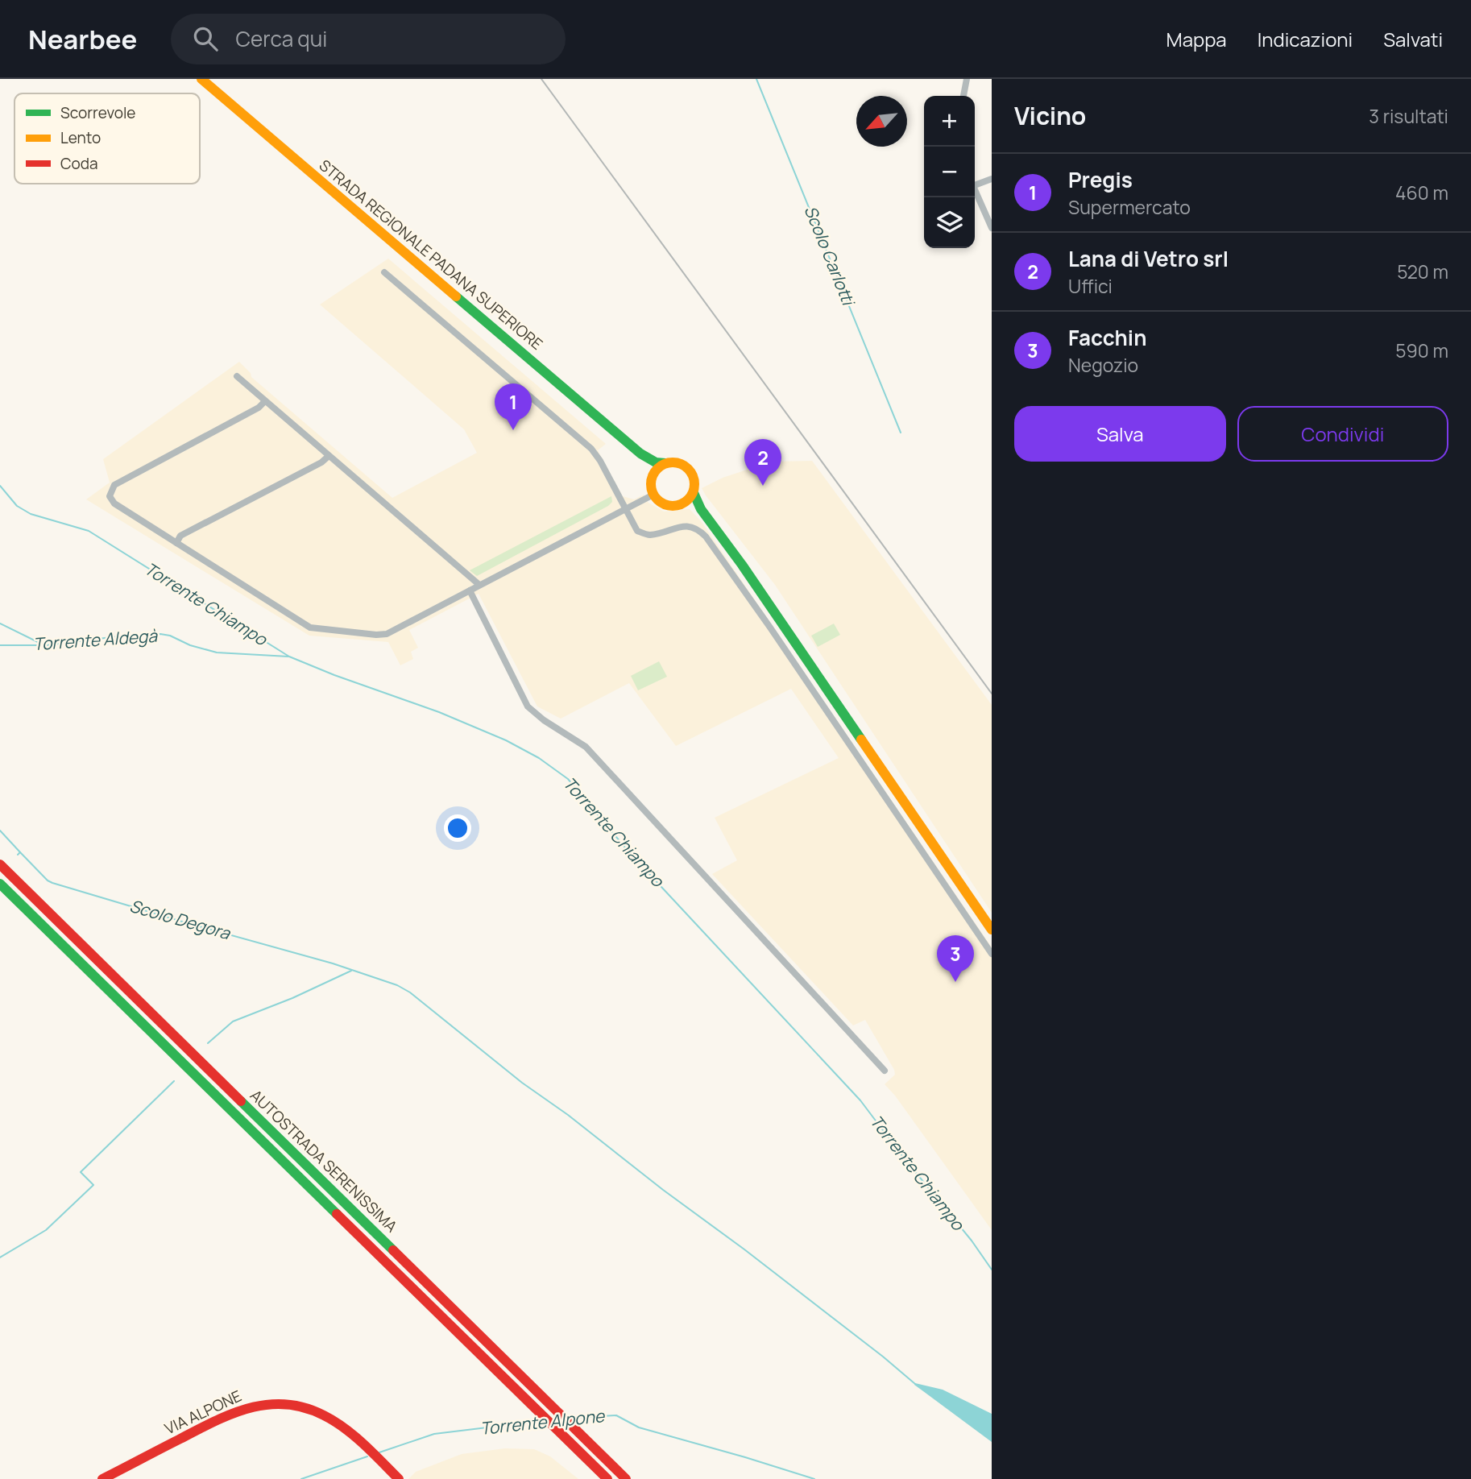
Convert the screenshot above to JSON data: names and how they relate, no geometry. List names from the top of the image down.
{
  "streets": {
    "main road": ["STRADA REGIONALE PADANA SUPERIORE", "AUTOSTRADA SERENISSIMA", "VIA ALPONE"]
  },
  "water": [
    "Scolo Carlotti",
    "Torrente Chiampo",
    "Torrente Aldegà",
    "Scolo Degora",
    "Torrente Alpone"
  ],
  "legend": ["Scorrevole", "Lento", "Coda"],
  "north": "bottom left",
  "page": {
    "header": "Nearbee",
    "search": "Cerca qui",
    "nav": ["Mappa", "Indicazioni", "Salvati"],
    "heading": ["Vicino", "3 risultati"],
    "map_buttons": ["+", "−"],
    "list": [
      {
        "mark": "1",
        "name": "Pregis",
        "note": "Supermercato",
        "value": "460 m"
      },
      {
        "mark": "2",
        "name": "Lana di Vetro srl",
        "note": "Uffici",
        "value": "520 m"
      },
      {
        "mark": "3",
        "name": "Facchin",
        "note": "Negozio",
        "value": "590 m"
      }
    ],
    "pins": ["1", "2", "3"],
    "buttons": ["Salva", "Condividi"]
  }
}
